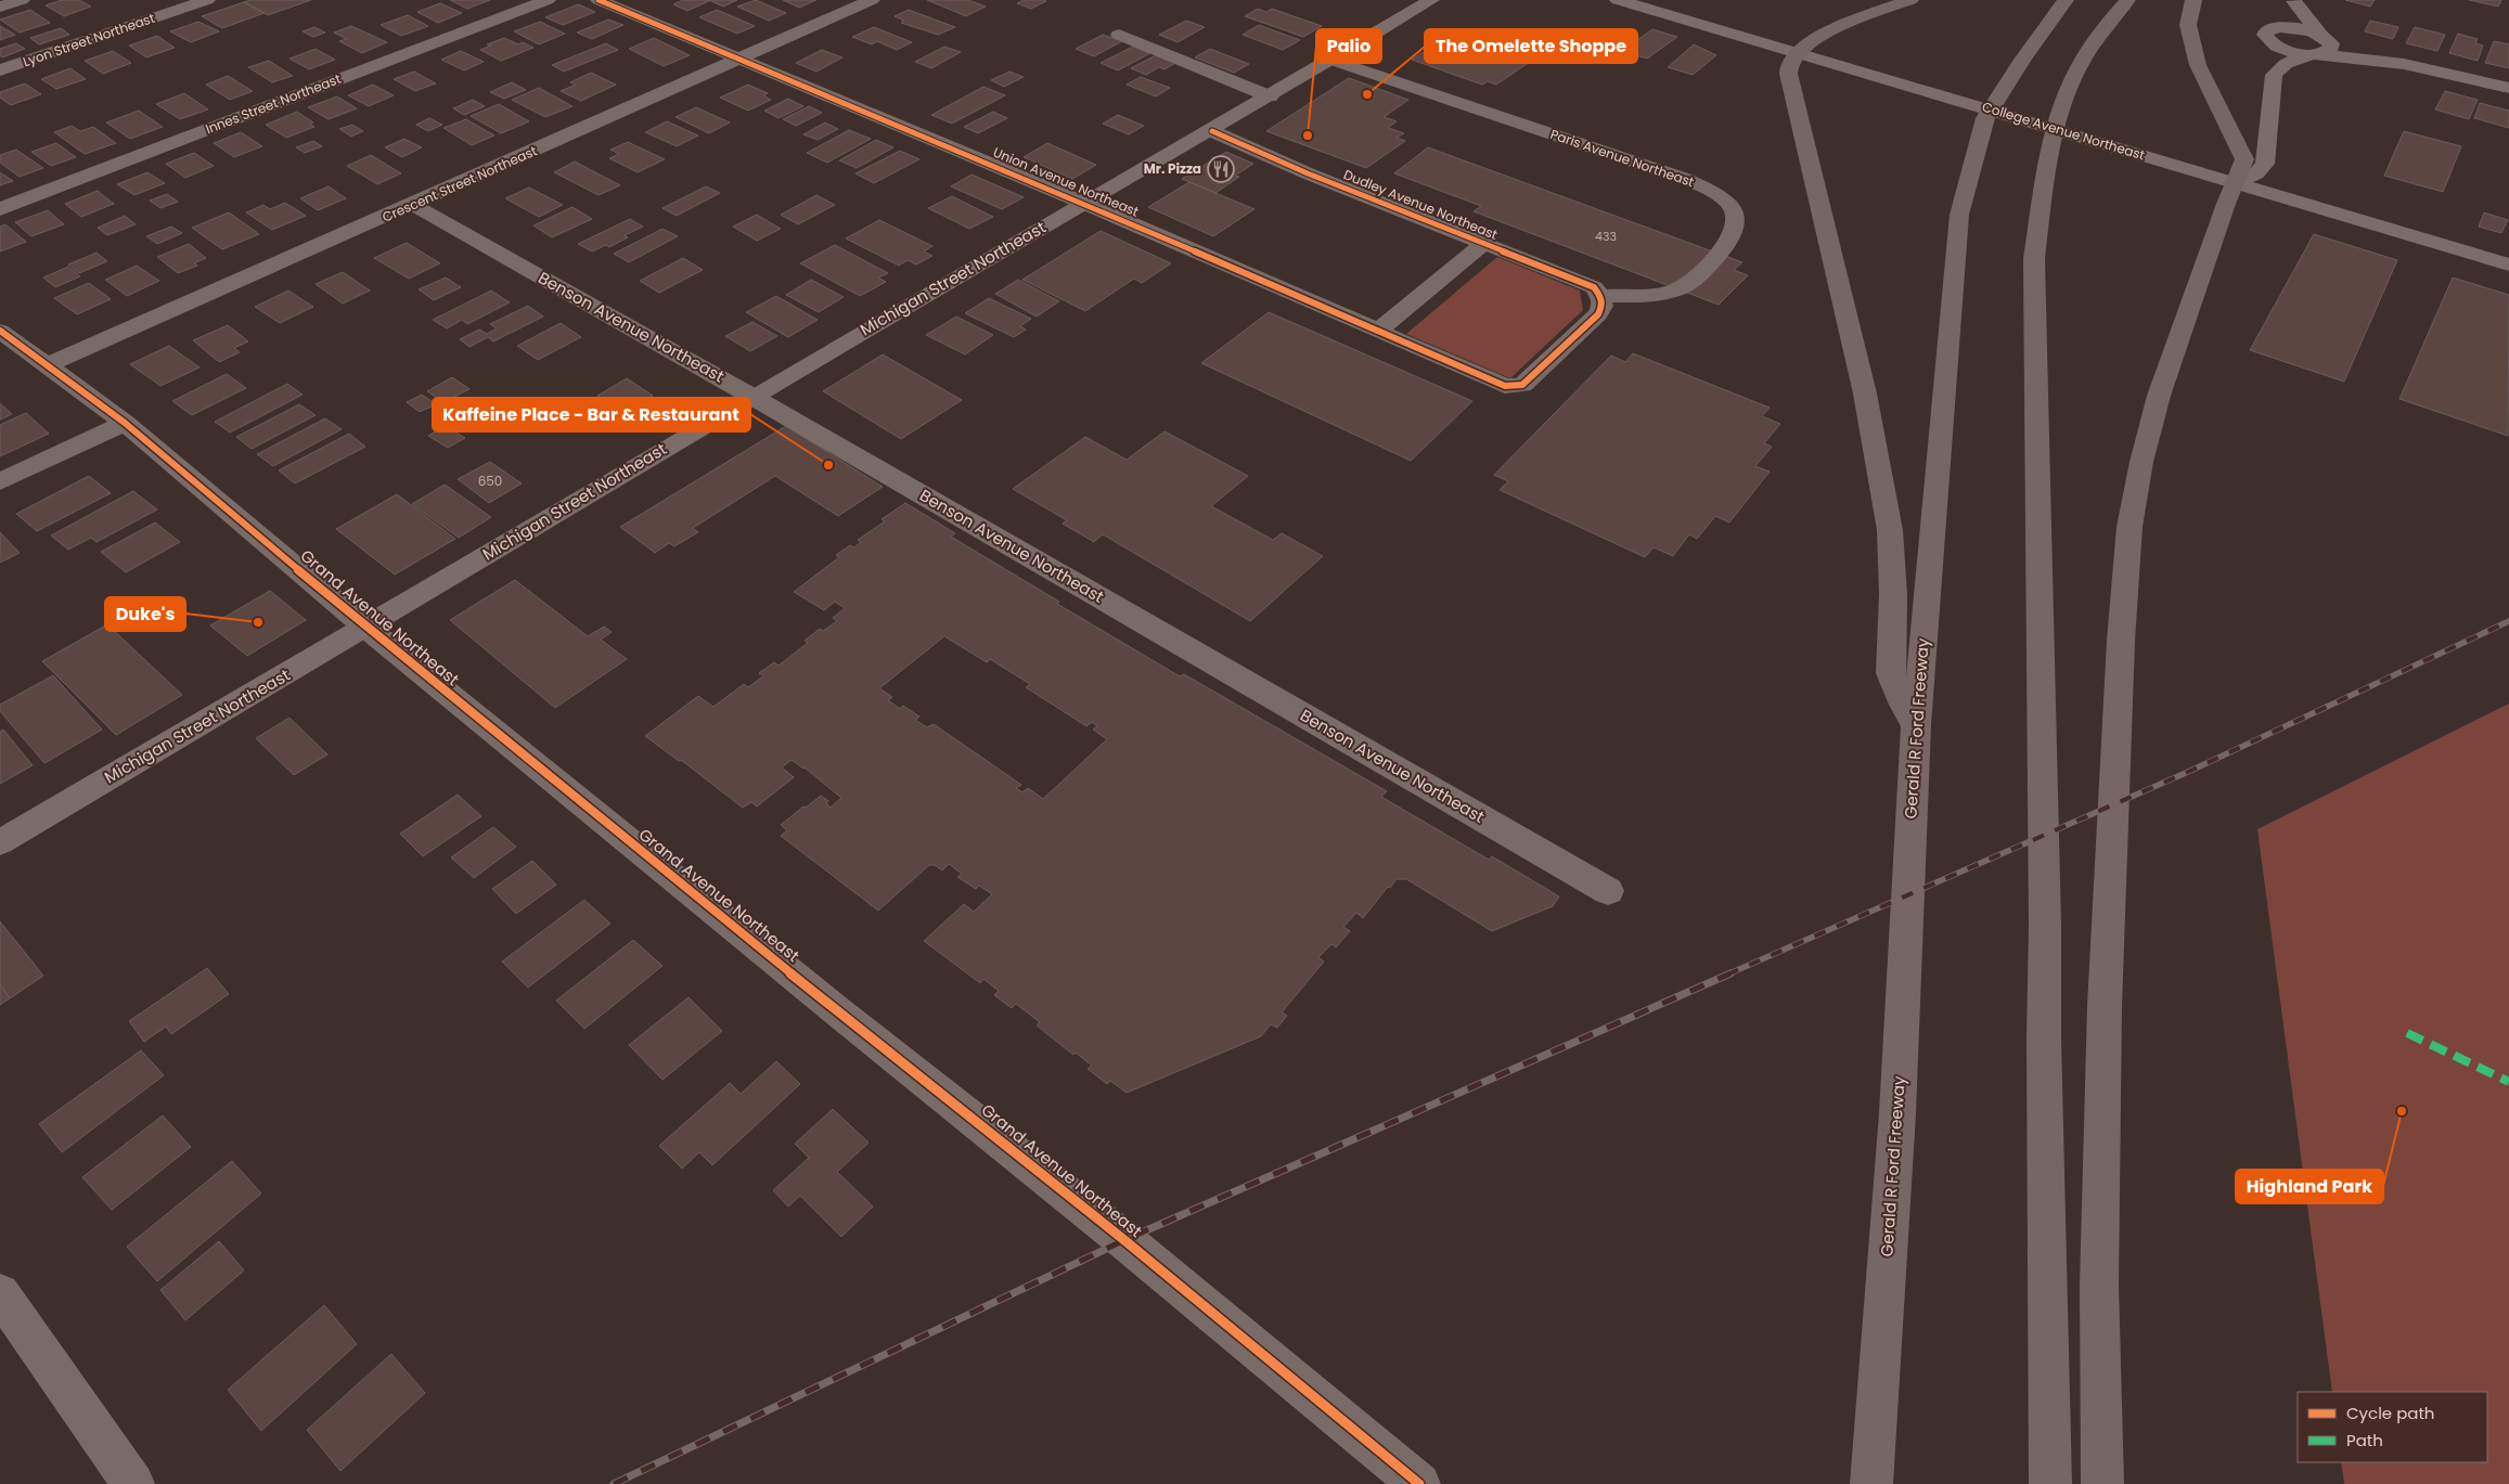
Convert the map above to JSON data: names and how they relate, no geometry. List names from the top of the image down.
{
  "streets": {
    "highway": ["Gerald R Ford Freeway"],
    "main road": ["Lyon Street Northeast", "College Avenue Northeast", "Michigan Street Northeast"],
    "street": [
      "Innes Street Northeast",
      "Paris Avenue Northeast",
      "Union Avenue Northeast",
      "Crescent Street Northeast",
      "Dudley Avenue Northeast",
      "Benson Avenue Northeast",
      "Grand Avenue Northeast"
    ]
  },
  "crossings": [
    ["Paris Avenue Northeast", "Union Avenue Northeast"],
    ["Paris Avenue Northeast", "Dudley Avenue Northeast"],
    ["Paris Avenue Northeast", "Michigan Street Northeast"],
    ["Union Avenue Northeast", "Crescent Street Northeast"],
    ["Union Avenue Northeast", "Dudley Avenue Northeast"],
    ["Union Avenue Northeast", "Michigan Street Northeast"],
    ["Crescent Street Northeast", "Benson Avenue Northeast"],
    ["Crescent Street Northeast", "Grand Avenue Northeast"],
    ["Dudley Avenue Northeast", "Michigan Street Northeast"],
    ["Michigan Street Northeast", "Benson Avenue Northeast"],
    ["Michigan Street Northeast", "Grand Avenue Northeast"]
  ],
  "places": {
    "other": [
      "The Omelette Shoppe",
      "Palio",
      "Kaffeine Place - Bar & Restaurant",
      "Duke's",
      "Highland Park"
    ],
    "restaurant": ["Mr. Pizza"]
  },
  "house_numbers": ["433", "650"],
  "legend": ["Cycle path", "Path"]
}
